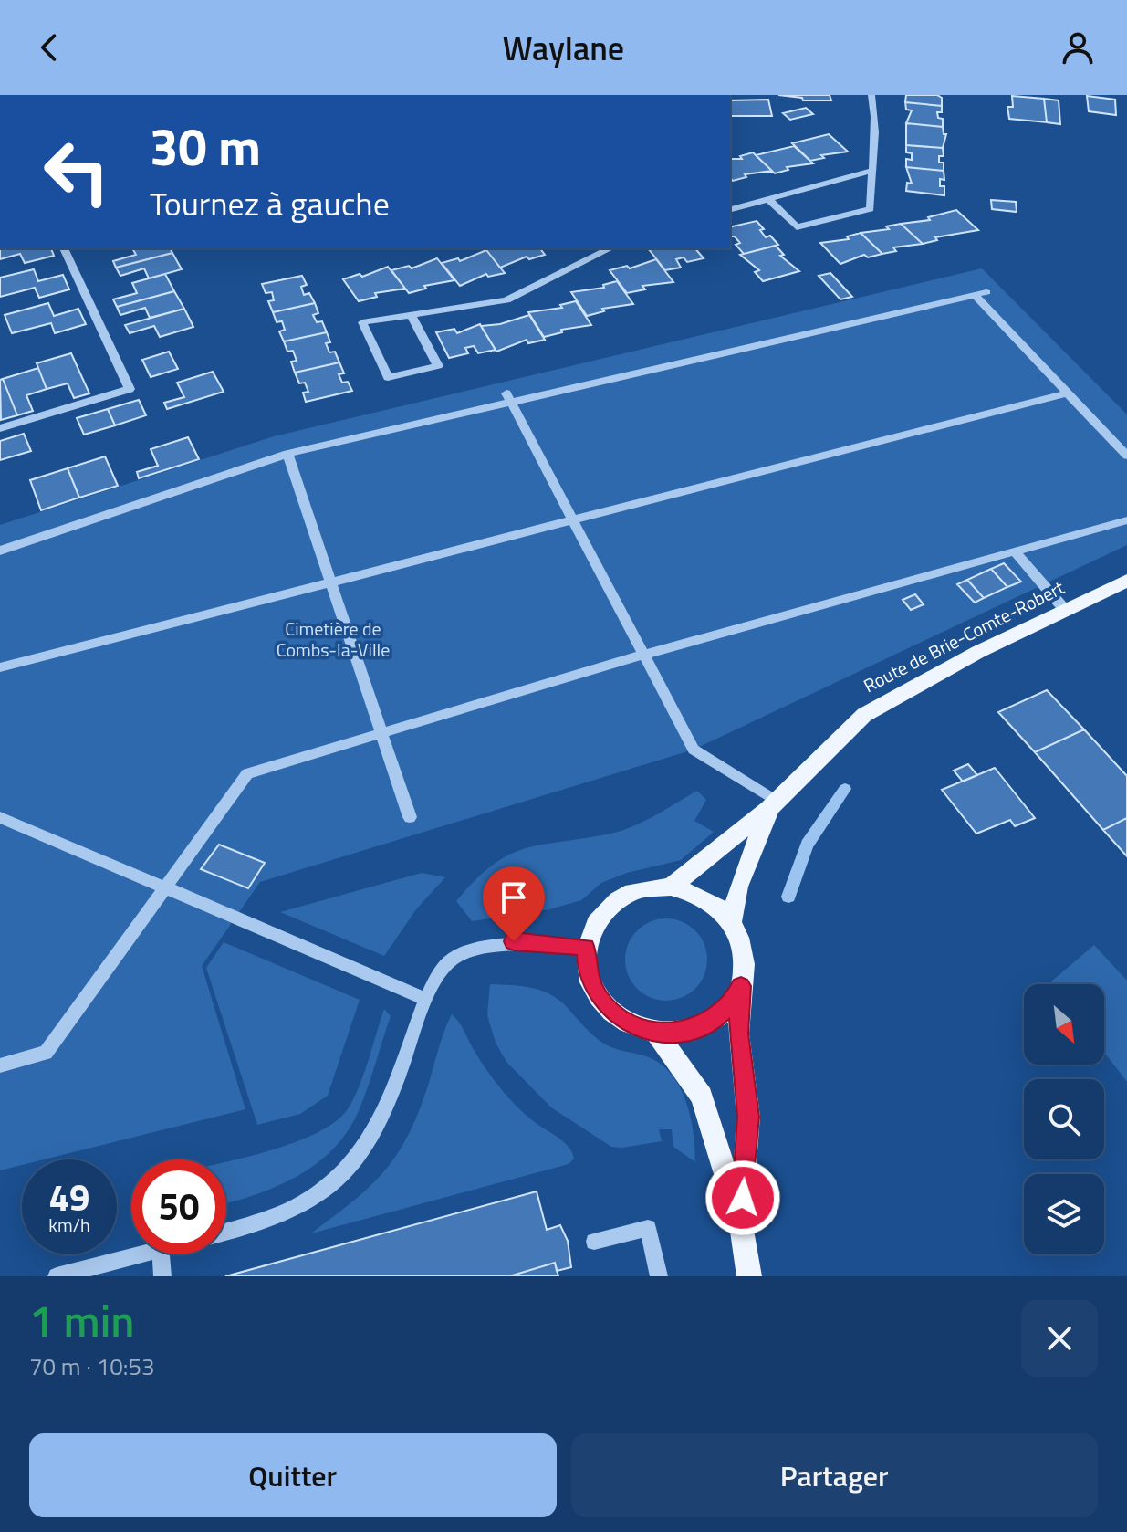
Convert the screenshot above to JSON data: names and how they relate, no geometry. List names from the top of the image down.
{
  "streets": {
    "main road": ["Route de Brie-Comte-Robert"]
  },
  "parks": ["Cimetière de Combs-la-Ville"],
  "north": "bottom right",
  "page": {
    "header": "Waylane",
    "turn": ["30 m", "Tournez à gauche"],
    "speed": "49 km/h",
    "limit": "50",
    "heading": ["1 min", "70 m · 10:53"],
    "buttons": ["Quitter", "Partager"]
  }
}
